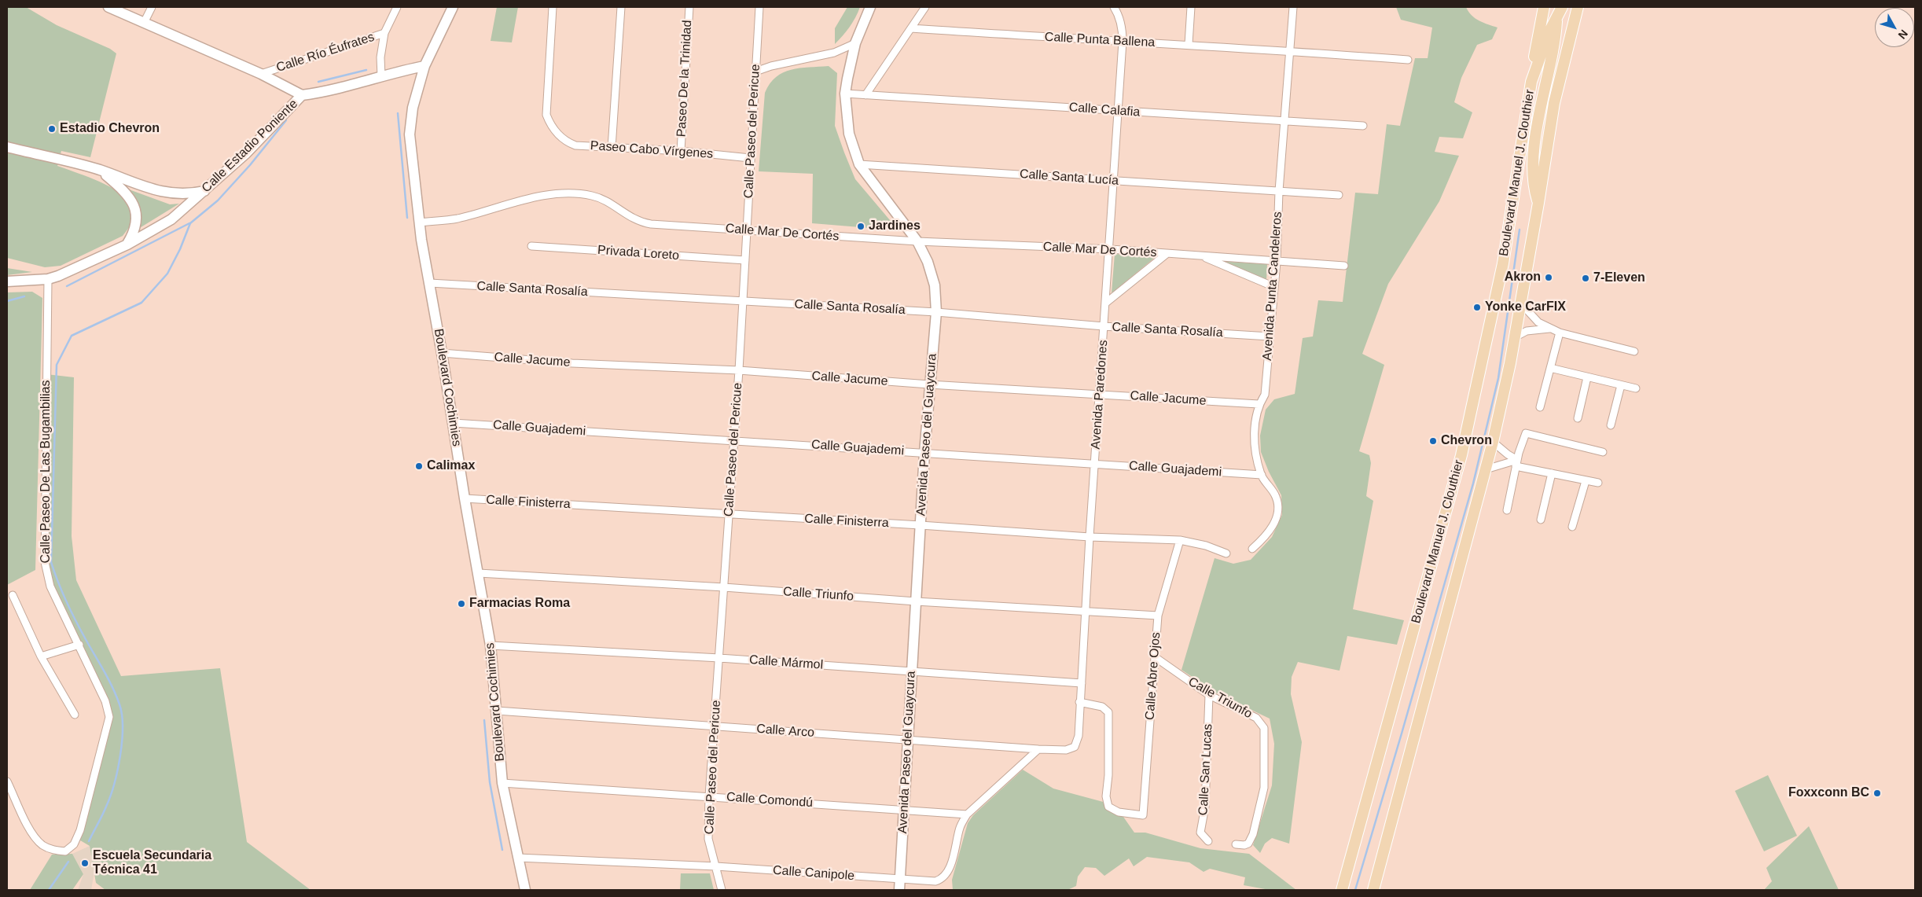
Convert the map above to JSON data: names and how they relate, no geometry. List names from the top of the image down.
{
  "streets": {
    "main road": ["Boulevard Manuel J. Clouthier"],
    "street": [
      "Calle Punta Ballena",
      "Calle Río Éufrates",
      "Paseo De la Trinidad",
      "Calle Calafia",
      "Calle Paseo del Pericue",
      "Calle Estadio Poniente",
      "Paseo Cabo Vírgenes",
      "Calle Santa Lucía",
      "Calle Mar De Cortés",
      "Privada Loreto",
      "Avenida Punta Candeleros",
      "Calle Santa Rosalía",
      "Calle Jacume",
      "Boulevard Cochimies",
      "Avenida Paredones",
      "Calle Guajademi",
      "Avenida Paseo del Guaycura",
      "Calle Paseo De Las Bugambilias",
      "Calle Finisterra",
      "Calle Triunfo",
      "Calle Mármol",
      "Calle Abre Ojos",
      "Calle Arco",
      "Calle San Lucas",
      "Calle Comondú",
      "Calle Canipole"
    ]
  },
  "crossings": [
    ["Calle Punta Ballena", "Avenida Punta Candeleros"],
    ["Calle Punta Ballena", "Avenida Paredones"],
    ["Paseo De la Trinidad", "Paseo Cabo Vírgenes"],
    ["Calle Calafia", "Avenida Punta Candeleros"],
    ["Calle Calafia", "Avenida Paredones"],
    ["Calle Calafia", "Avenida Paseo del Guaycura"],
    ["Calle Paseo del Pericue", "Paseo Cabo Vírgenes"],
    ["Calle Paseo del Pericue", "Calle Mar De Cortés"],
    ["Calle Paseo del Pericue", "Privada Loreto"],
    ["Calle Paseo del Pericue", "Calle Santa Rosalía"],
    ["Calle Paseo del Pericue", "Calle Jacume"],
    ["Calle Paseo del Pericue", "Calle Guajademi"],
    ["Calle Paseo del Pericue", "Calle Finisterra"],
    ["Calle Paseo del Pericue", "Calle Triunfo"],
    ["Calle Paseo del Pericue", "Calle Mármol"],
    ["Calle Paseo del Pericue", "Calle Arco"],
    ["Calle Paseo del Pericue", "Calle Comondú"],
    ["Calle Paseo del Pericue", "Calle Canipole"],
    ["Calle Estadio Poniente", "Calle Paseo De Las Bugambilias"],
    ["Calle Santa Lucía", "Avenida Punta Candeleros"],
    ["Calle Santa Lucía", "Avenida Paredones"],
    ["Calle Santa Lucía", "Avenida Paseo del Guaycura"],
    ["Calle Mar De Cortés", "Avenida Punta Candeleros"],
    ["Calle Mar De Cortés", "Boulevard Cochimies"],
    ["Calle Mar De Cortés", "Avenida Paredones"],
    ["Calle Mar De Cortés", "Avenida Paseo del Guaycura"],
    ["Avenida Punta Candeleros", "Calle Santa Rosalía"],
    ["Avenida Punta Candeleros", "Calle Jacume"],
    ["Avenida Punta Candeleros", "Calle Guajademi"],
    ["Calle Santa Rosalía", "Boulevard Cochimies"],
    ["Calle Santa Rosalía", "Avenida Paredones"],
    ["Calle Santa Rosalía", "Avenida Paseo del Guaycura"],
    ["Calle Jacume", "Boulevard Cochimies"],
    ["Calle Jacume", "Avenida Paredones"],
    ["Calle Jacume", "Avenida Paseo del Guaycura"],
    ["Boulevard Cochimies", "Calle Guajademi"],
    ["Boulevard Cochimies", "Calle Finisterra"],
    ["Boulevard Cochimies", "Calle Triunfo"],
    ["Boulevard Cochimies", "Calle Mármol"],
    ["Boulevard Cochimies", "Calle Arco"],
    ["Boulevard Cochimies", "Calle Comondú"],
    ["Boulevard Cochimies", "Calle Canipole"],
    ["Avenida Paredones", "Calle Guajademi"],
    ["Avenida Paredones", "Calle Finisterra"],
    ["Avenida Paredones", "Calle Triunfo"],
    ["Avenida Paredones", "Calle Mármol"],
    ["Avenida Paredones", "Calle Abre Ojos"],
    ["Avenida Paredones", "Calle Arco"],
    ["Calle Guajademi", "Avenida Paseo del Guaycura"],
    ["Avenida Paseo del Guaycura", "Calle Finisterra"],
    ["Avenida Paseo del Guaycura", "Calle Triunfo"],
    ["Avenida Paseo del Guaycura", "Calle Mármol"],
    ["Avenida Paseo del Guaycura", "Calle Arco"],
    ["Avenida Paseo del Guaycura", "Calle Comondú"],
    ["Avenida Paseo del Guaycura", "Calle Canipole"],
    ["Calle Finisterra", "Calle Abre Ojos"],
    ["Calle Triunfo", "Calle Abre Ojos"],
    ["Calle Triunfo", "Calle San Lucas"],
    ["Calle Arco", "Calle Canipole"],
    ["Calle Comondú", "Calle Canipole"]
  ],
  "places": [
    "Estadio Chevron",
    "Jardines",
    "Akron",
    "7-Eleven",
    "Yonke CarFIX",
    "Chevron",
    "Calimax",
    "Farmacias Roma",
    "Foxxconn BC",
    "Escuela Secundaria Técnica 41"
  ],
  "north": "bottom right"
}
